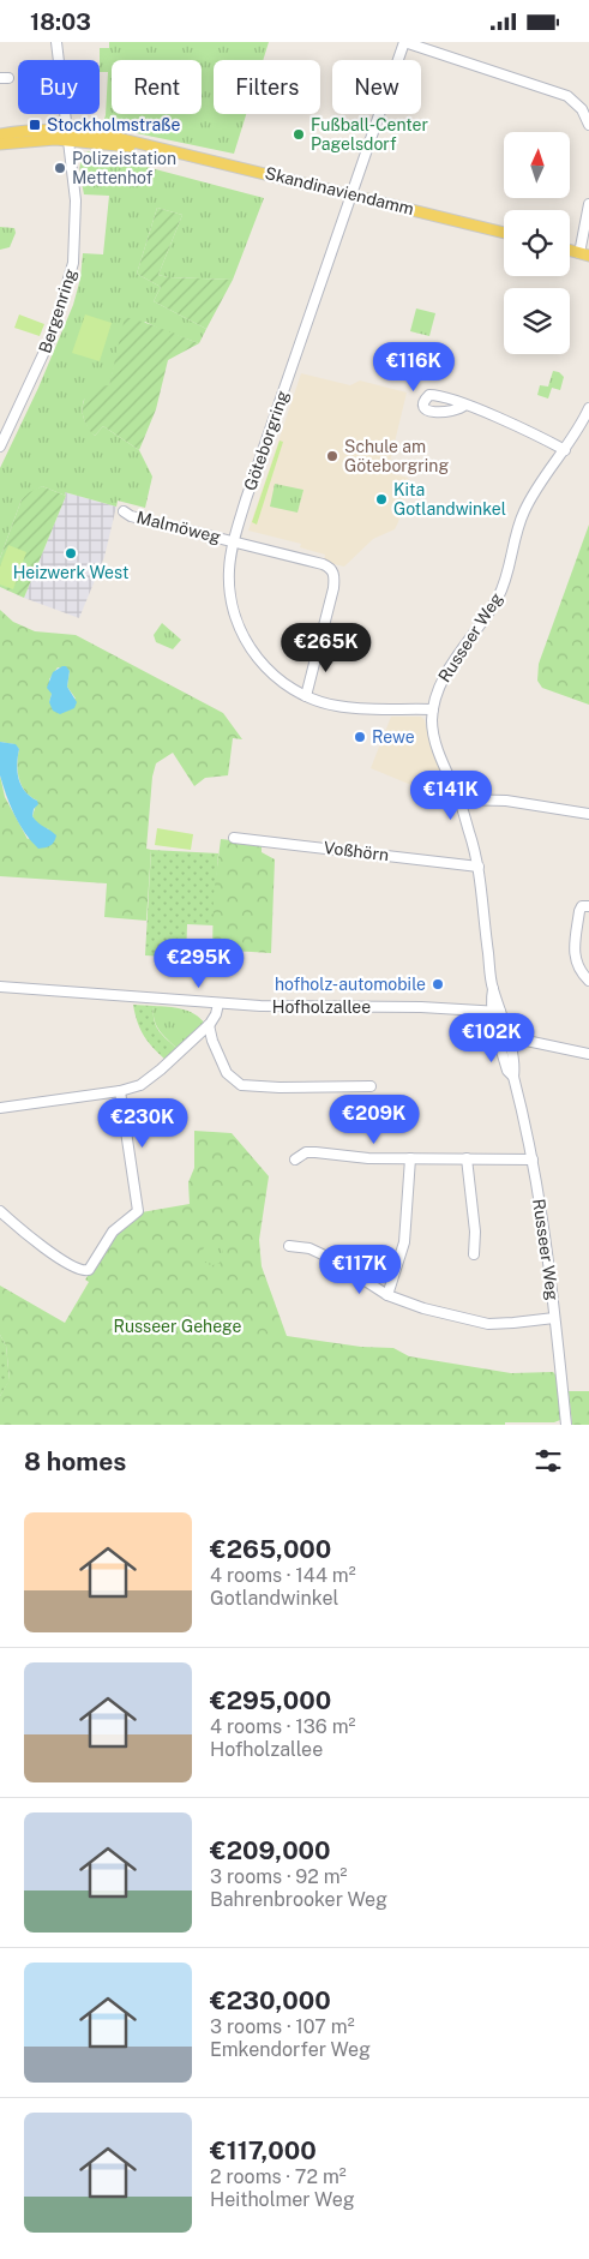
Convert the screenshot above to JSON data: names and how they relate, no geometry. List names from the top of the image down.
{
  "streets": {
    "main road": ["Skandinaviendamm"],
    "street": [
      "Bergenring",
      "Göteborgring",
      "Malmöweg",
      "Russeer Weg",
      "Voßhörn",
      "Hofholzallee"
    ]
  },
  "crossings": [
    ["Skandinaviendamm", "Bergenring"],
    ["Skandinaviendamm", "Göteborgring"],
    ["Göteborgring", "Malmöweg"],
    ["Göteborgring", "Russeer Weg"],
    ["Russeer Weg", "Voßhörn"],
    ["Russeer Weg", "Hofholzallee"]
  ],
  "parks": ["Russeer Gehege"],
  "places": {
    "transit": ["Stockholmstraße"],
    "other": [
      "Fußball-Center Pagelsdorf",
      "Polizeistation Mettenhof",
      "Schule am Göteborgring",
      "Kita Gotlandwinkel",
      "Heizwerk West",
      "Rewe",
      "hofholz-automobile"
    ]
  },
  "north": "top",
  "page": {
    "status": "18:03",
    "chip": [
      "Buy",
      "Rent",
      "Filters",
      "New"
    ],
    "price": [
      "€116K",
      "€265K",
      "€141K",
      "€295K",
      "€102K",
      "€209K",
      "€230K",
      "€117K"
    ],
    "heading": "8 homes",
    "list": [
      {
        "name": "€265,000",
        "note": "4 rooms · 144 m² · Gotlandwinkel"
      },
      {
        "name": "€295,000",
        "note": "4 rooms · 136 m² · Hofholzallee"
      },
      {
        "name": "€209,000",
        "note": "3 rooms · 92 m² · Bahrenbrooker Weg"
      },
      {
        "name": "€230,000",
        "note": "3 rooms · 107 m² · Emkendorfer Weg"
      },
      {
        "name": "€117,000",
        "note": "2 rooms · 72 m² · Heitholmer Weg"
      }
    ]
  }
}
